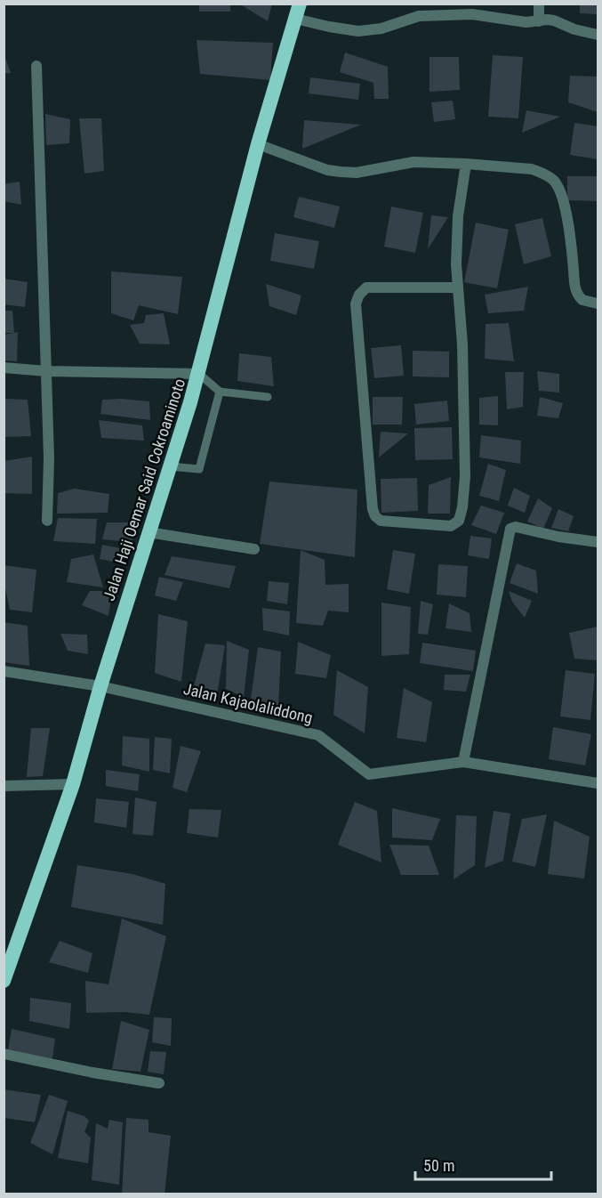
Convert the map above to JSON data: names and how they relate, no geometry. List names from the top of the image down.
{
  "streets": {
    "highway": ["Jalan Haji Oemar Said Cokroaminoto"],
    "street": ["Jalan Kajaolaliddong"]
  },
  "crossings": [
    ["Jalan Haji Oemar Said Cokroaminoto", "Jalan Kajaolaliddong"]
  ],
  "scale_bar": "50 m"
}
